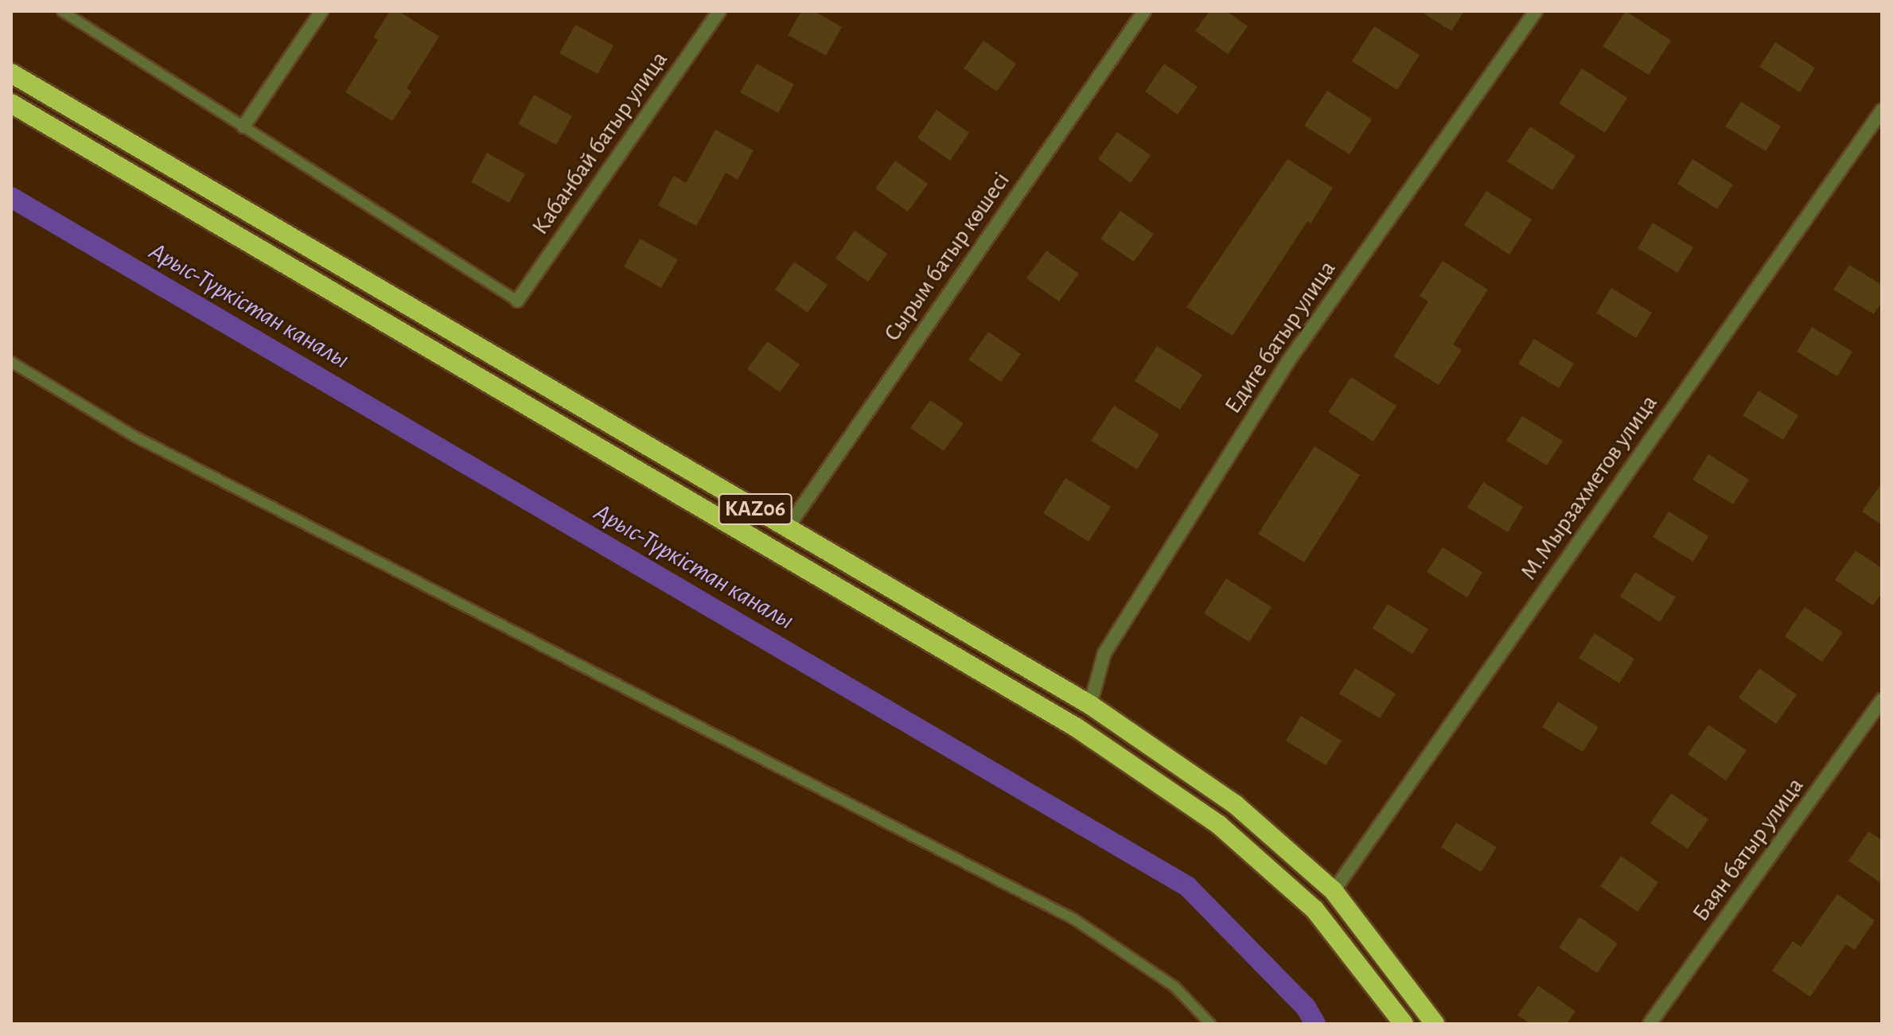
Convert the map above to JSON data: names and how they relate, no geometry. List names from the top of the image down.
{
  "streets": {
    "highway": ["KАZ06"],
    "street": [
      "Кабанбай батыр улица",
      "Сырым батыр көшесі",
      "Едиге батыр улица",
      "М.Мырзахметов улица",
      "Баян батыр улица"
    ]
  },
  "crossings": [
    ["Сырым батыр көшесі", "KАZ06"],
    ["Едиге батыр улица", "KАZ06"],
    ["М.Мырзахметов улица", "KАZ06"]
  ],
  "water": ["Арыс-Түркістан каналы"]
}
